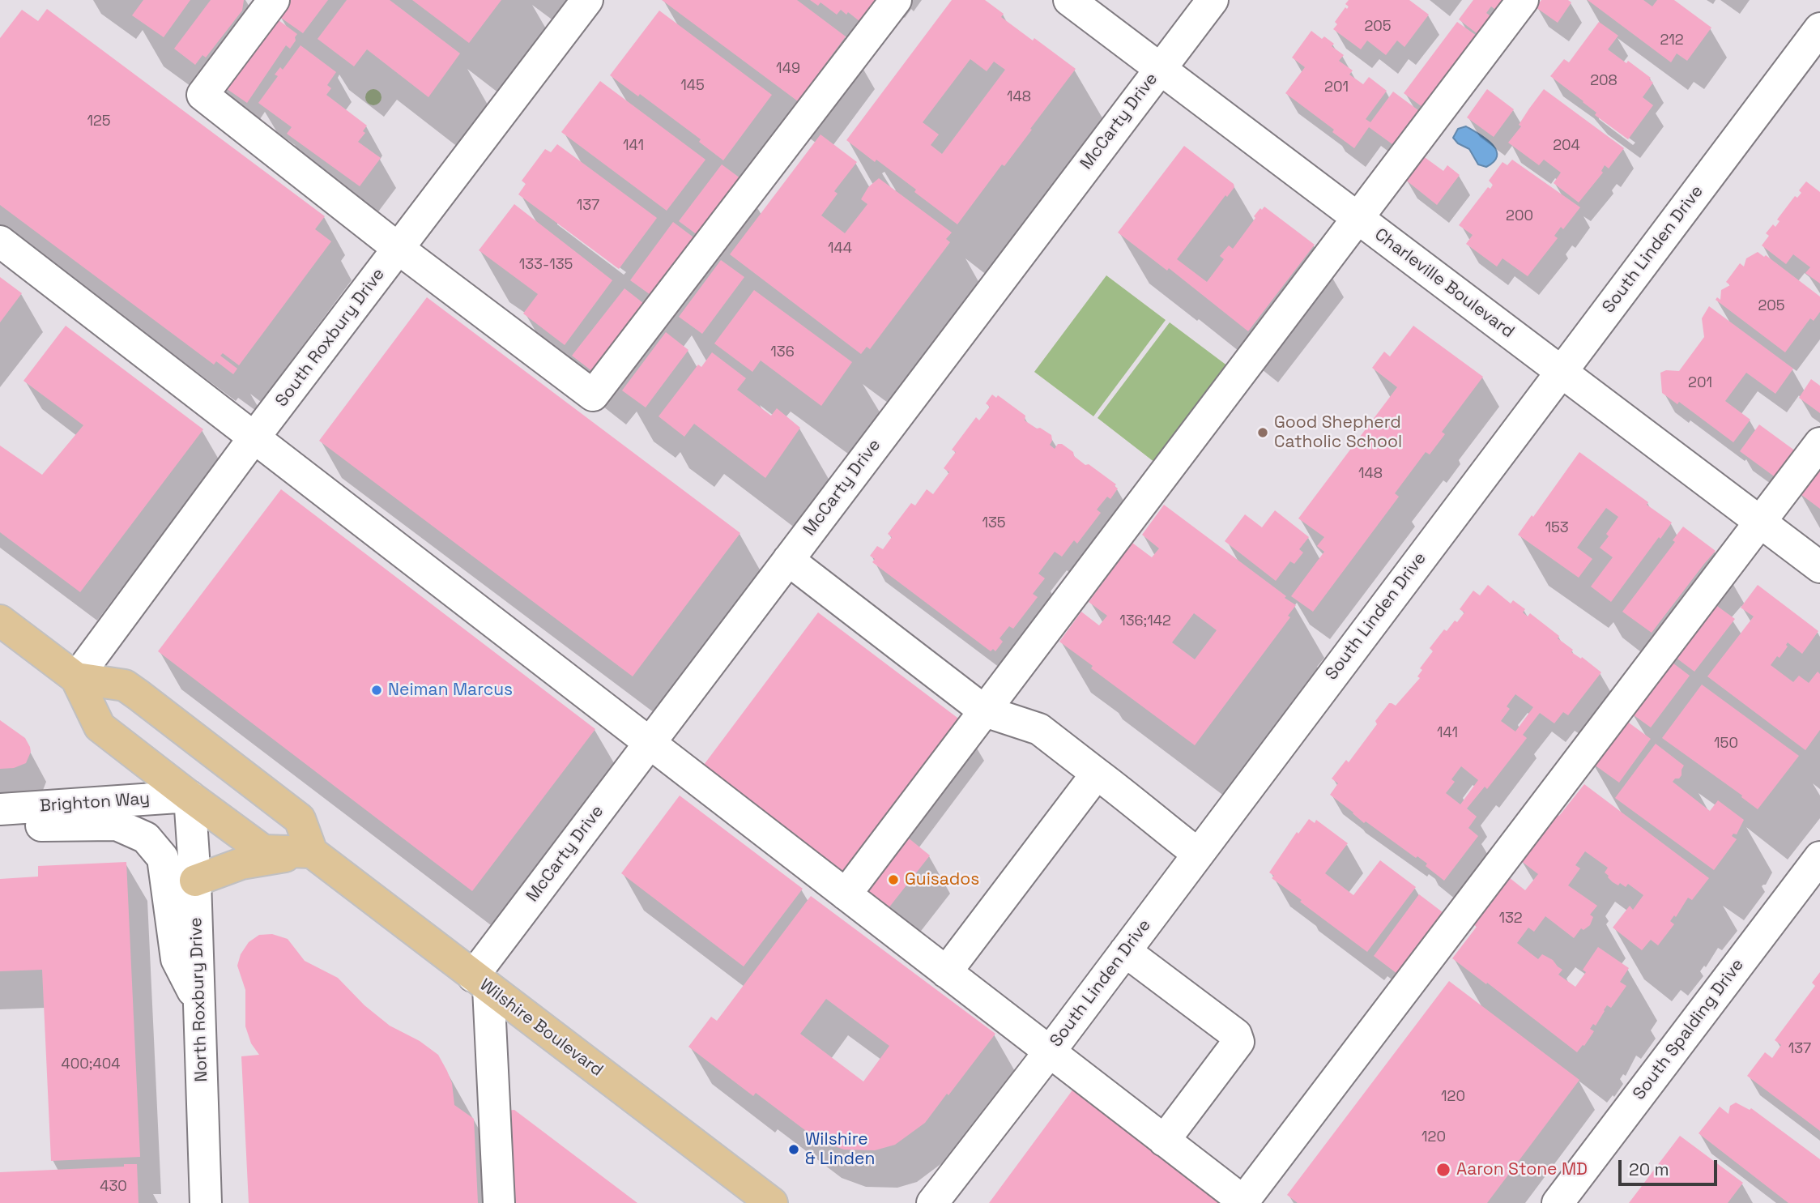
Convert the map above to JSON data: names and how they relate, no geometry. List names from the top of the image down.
{
  "streets": {
    "main road": ["Wilshire Boulevard"],
    "street": [
      "McCarty Drive",
      "South Linden Drive",
      "Charleville Boulevard",
      "South Roxbury Drive",
      "Brighton Way",
      "North Roxbury Drive",
      "South Spalding Drive"
    ]
  },
  "crossings": [
    ["McCarty Drive", "Charleville Boulevard"],
    ["McCarty Drive", "Wilshire Boulevard"],
    ["South Linden Drive", "Charleville Boulevard"],
    ["Brighton Way", "North Roxbury Drive"]
  ],
  "places": [
    "Good Shepherd Catholic School",
    "Neiman Marcus",
    "Guisados",
    "Wilshire & Linden",
    "Aaron Stone MD"
  ],
  "house_numbers": [
    "205",
    "212",
    "149",
    "208",
    "145",
    "201",
    "148",
    "125",
    "141",
    "204",
    "137",
    "200",
    "144",
    "133-135",
    "205",
    "136",
    "201",
    "148",
    "135",
    "153",
    "136;142",
    "141",
    "150",
    "132",
    "137",
    "400;404",
    "120",
    "120",
    "430"
  ],
  "scale_bar": "20 m"
}
